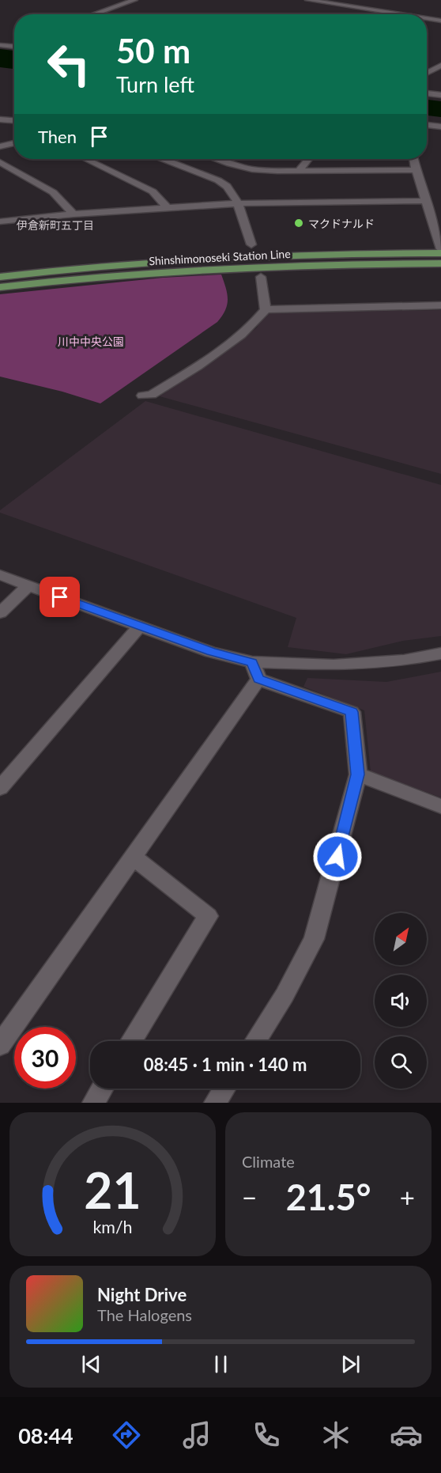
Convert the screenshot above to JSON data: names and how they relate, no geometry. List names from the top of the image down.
{
  "streets": {
    "main road": ["Shinshimonoseki Station Line"]
  },
  "districts": ["伊倉新町五丁目"],
  "parks": ["川中中央公園"],
  "places": ["マクドナルド"],
  "north": "top right",
  "page": {
    "turn": ["50 m", "Turn left"],
    "then": "Then",
    "limit": "30",
    "trip": "08:45 · 1 min · 140 m",
    "tile": "Climate",
    "heat": ["−", "21.5°", "+"],
    "song": ["Night Drive", "The Halogens"],
    "tabs": "08:44",
    "gauge": ["21", "km/h"]
  }
}
